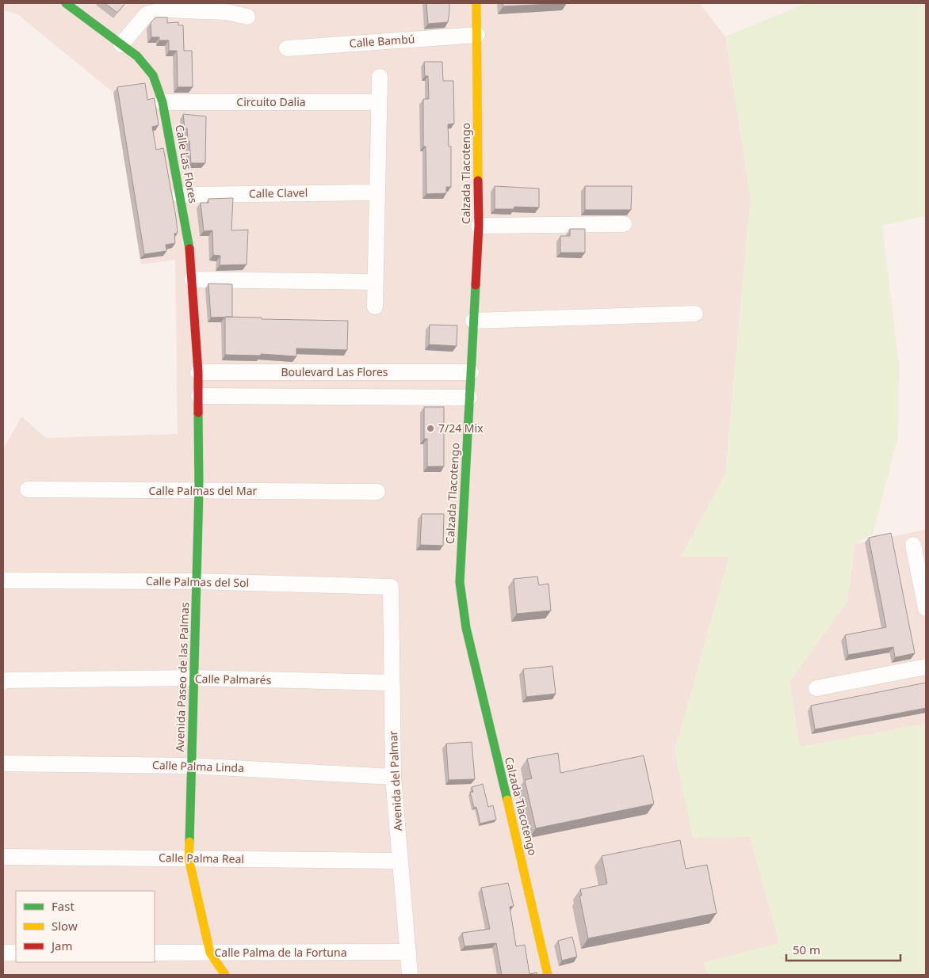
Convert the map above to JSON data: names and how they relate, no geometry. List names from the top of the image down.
{
  "streets": {
    "street": [
      "Calle Bambú",
      "Circuito Dalia",
      "Calle Las Flores",
      "Calzada Tlacotengo",
      "Calle Clavel",
      "Boulevard Las Flores",
      "Calle Palmas del Mar",
      "Calle Palmas del Sol",
      "Avenida Paseo de las Palmas",
      "Calle Palmarés",
      "Calle Palma Linda",
      "Avenida del Palmar",
      "Calle Palma Real",
      "Calle Palma de la Fortuna"
    ]
  },
  "crossings": [
    ["Calle Bambú", "Calzada Tlacotengo"],
    ["Circuito Dalia", "Calle Las Flores"],
    ["Calle Las Flores", "Calle Clavel"],
    ["Calle Las Flores", "Boulevard Las Flores"],
    ["Calle Las Flores", "Avenida Paseo de las Palmas"],
    ["Calzada Tlacotengo", "Boulevard Las Flores"],
    ["Boulevard Las Flores", "Avenida Paseo de las Palmas"],
    ["Calle Palmas del Mar", "Avenida Paseo de las Palmas"],
    ["Calle Palmas del Sol", "Avenida Paseo de las Palmas"],
    ["Calle Palmas del Sol", "Avenida del Palmar"],
    ["Avenida Paseo de las Palmas", "Calle Palmarés"],
    ["Avenida Paseo de las Palmas", "Calle Palma Linda"],
    ["Avenida Paseo de las Palmas", "Calle Palma Real"],
    ["Avenida Paseo de las Palmas", "Calle Palma de la Fortuna"],
    ["Calle Palmarés", "Avenida del Palmar"],
    ["Calle Palma Linda", "Avenida del Palmar"],
    ["Avenida del Palmar", "Calle Palma Real"],
    ["Avenida del Palmar", "Calle Palma de la Fortuna"]
  ],
  "places": ["7/24 Mix"],
  "legend": ["Fast", "Slow", "Jam"],
  "scale_bar": "50 m"
}
